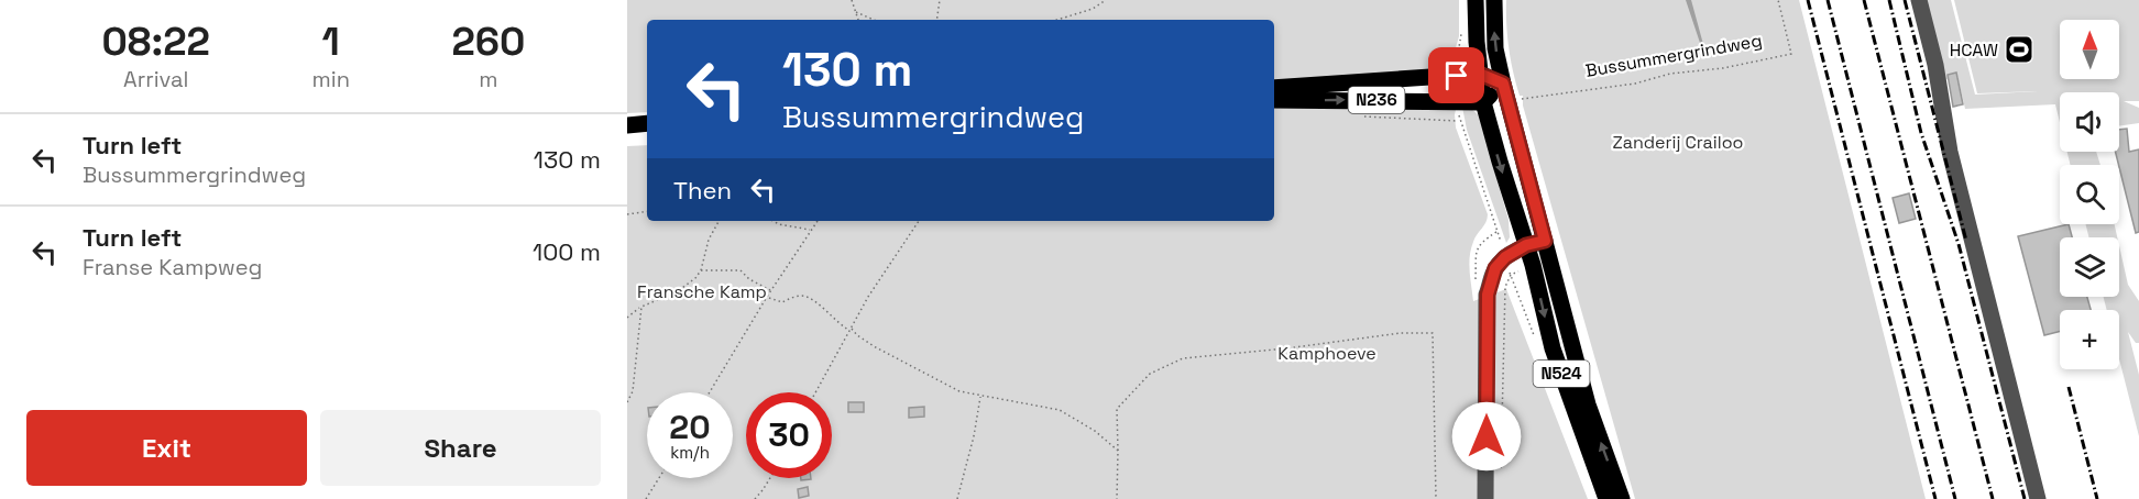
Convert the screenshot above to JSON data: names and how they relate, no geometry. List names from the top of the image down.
{
  "streets": {
    "main road": ["N236", "N524"],
    "path": ["Bussummergrindweg"]
  },
  "crossings": [
    ["Bussummergrindweg", "N524"],
    ["N236", "N524"]
  ],
  "parks": ["Zanderij Crailoo", "Fransche Kamp", "Kamphoeve"],
  "places": {
    "sports": ["HCAW"]
  },
  "north": "top",
  "page": {
    "eta": [
      "08:22",
      "Arrival",
      "1",
      "min",
      "260",
      "m"
    ],
    "map_buttons": "+",
    "turn": ["130 m", "Bussummergrindweg"],
    "list": [
      {
        "name": "Turn left",
        "note": "Bussummergrindweg",
        "value": "130 m"
      },
      {
        "name": "Turn left",
        "note": "Franse Kampweg",
        "value": "100 m"
      }
    ],
    "then": "Then",
    "speed": "20 km/h",
    "limit": "30",
    "buttons": ["Exit", "Share"]
  }
}
